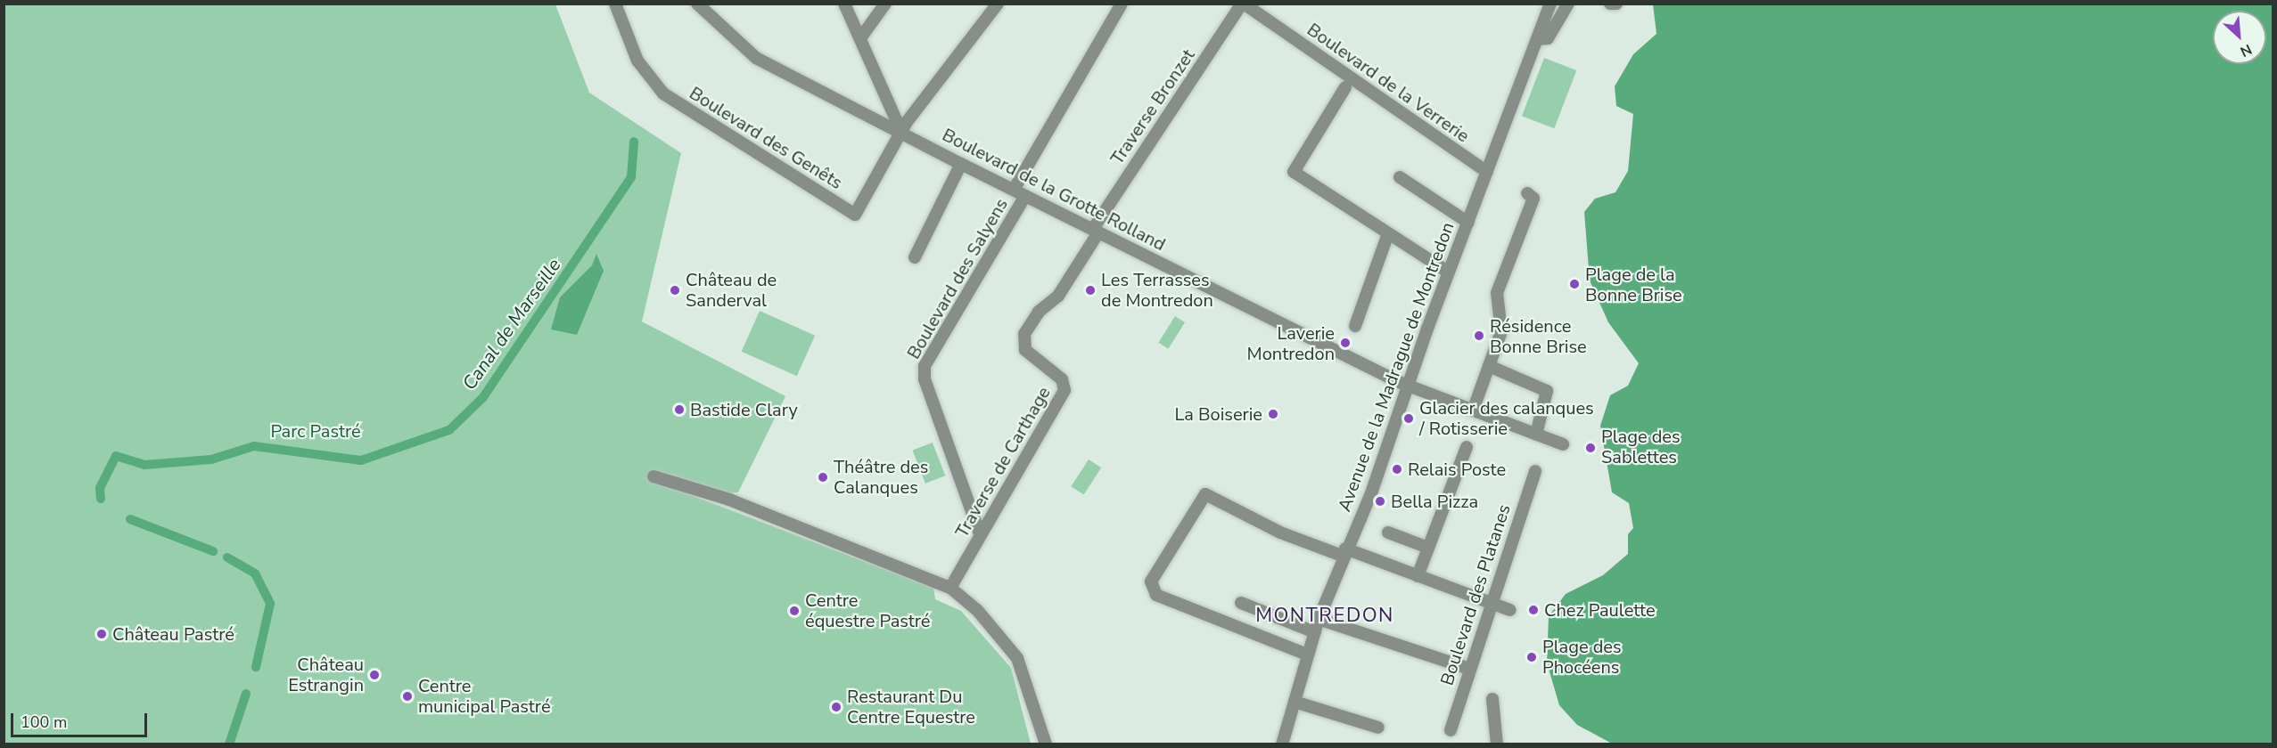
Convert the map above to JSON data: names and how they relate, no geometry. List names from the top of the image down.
{
  "streets": {
    "street": [
      "Boulevard de la Verrerie",
      "Traverse Bronzet",
      "Boulevard des Genêts",
      "Boulevard de la Grotte Rolland",
      "Boulevard des Salyens",
      "Avenue de la Madrague de Montredon",
      "Traverse de Carthage",
      "Boulevard des Platanes"
    ]
  },
  "crossings": [
    ["Boulevard de la Verrerie", "Traverse Bronzet"],
    ["Boulevard de la Verrerie", "Avenue de la Madrague de Montredon"],
    ["Traverse Bronzet", "Boulevard de la Grotte Rolland"],
    ["Traverse Bronzet", "Traverse de Carthage"],
    ["Boulevard des Genêts", "Boulevard de la Grotte Rolland"],
    ["Boulevard de la Grotte Rolland", "Boulevard des Salyens"],
    ["Boulevard de la Grotte Rolland", "Avenue de la Madrague de Montredon"],
    ["Boulevard de la Grotte Rolland", "Traverse de Carthage"],
    ["Boulevard des Salyens", "Traverse de Carthage"]
  ],
  "districts": ["MONTREDON"],
  "water": ["Canal de Marseille"],
  "parks": ["Parc Pastré"],
  "places": [
    "Plage de la Bonne Brise",
    "Château de Sanderval",
    "Les Terrasses de Montredon",
    "Résidence Bonne Brise",
    "Laverie Montredon",
    "Bastide Clary",
    "La Boiserie",
    "Glacier des calanques / Rotisserie",
    "Plage des Sablettes",
    "Relais Poste",
    "Théâtre des Calanques",
    "Bella Pizza",
    "Chez Paulette",
    "Centre équestre Pastré",
    "Château Pastré",
    "Plage des Phocéens",
    "Château Estrangin",
    "Centre municipal Pastré",
    "Restaurant Du Centre Equestre"
  ],
  "scale_bar": "100 m",
  "north": "bottom right"
}
